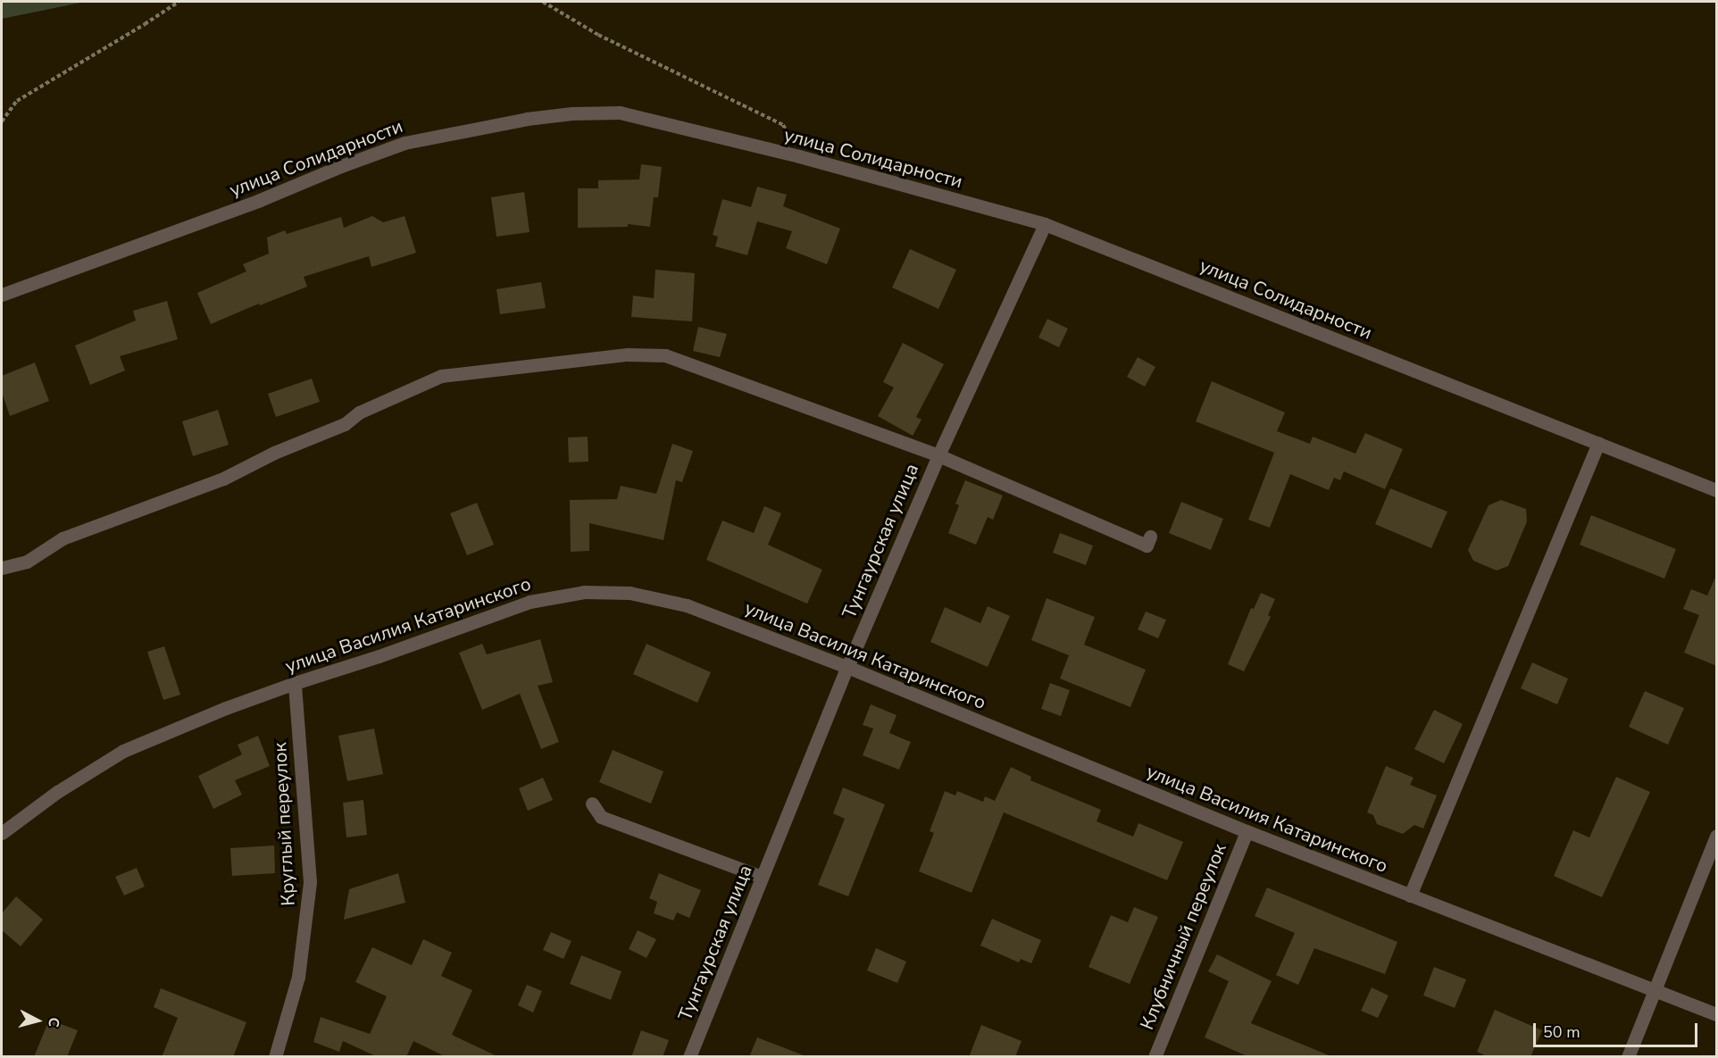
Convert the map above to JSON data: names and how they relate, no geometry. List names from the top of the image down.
{
  "streets": {
    "street": [
      "улица Солидарности",
      "Тунгаурская улица",
      "улица Василия Катаринского",
      "Круглый переулок",
      "Клубничный переулок"
    ]
  },
  "crossings": [
    ["улица Солидарности", "Тунгаурская улица"],
    ["Тунгаурская улица", "улица Василия Катаринского"],
    ["улица Василия Катаринского", "Круглый переулок"],
    ["улица Василия Катаринского", "Клубничный переулок"]
  ],
  "scale_bar": "50 m",
  "north": "right"
}
